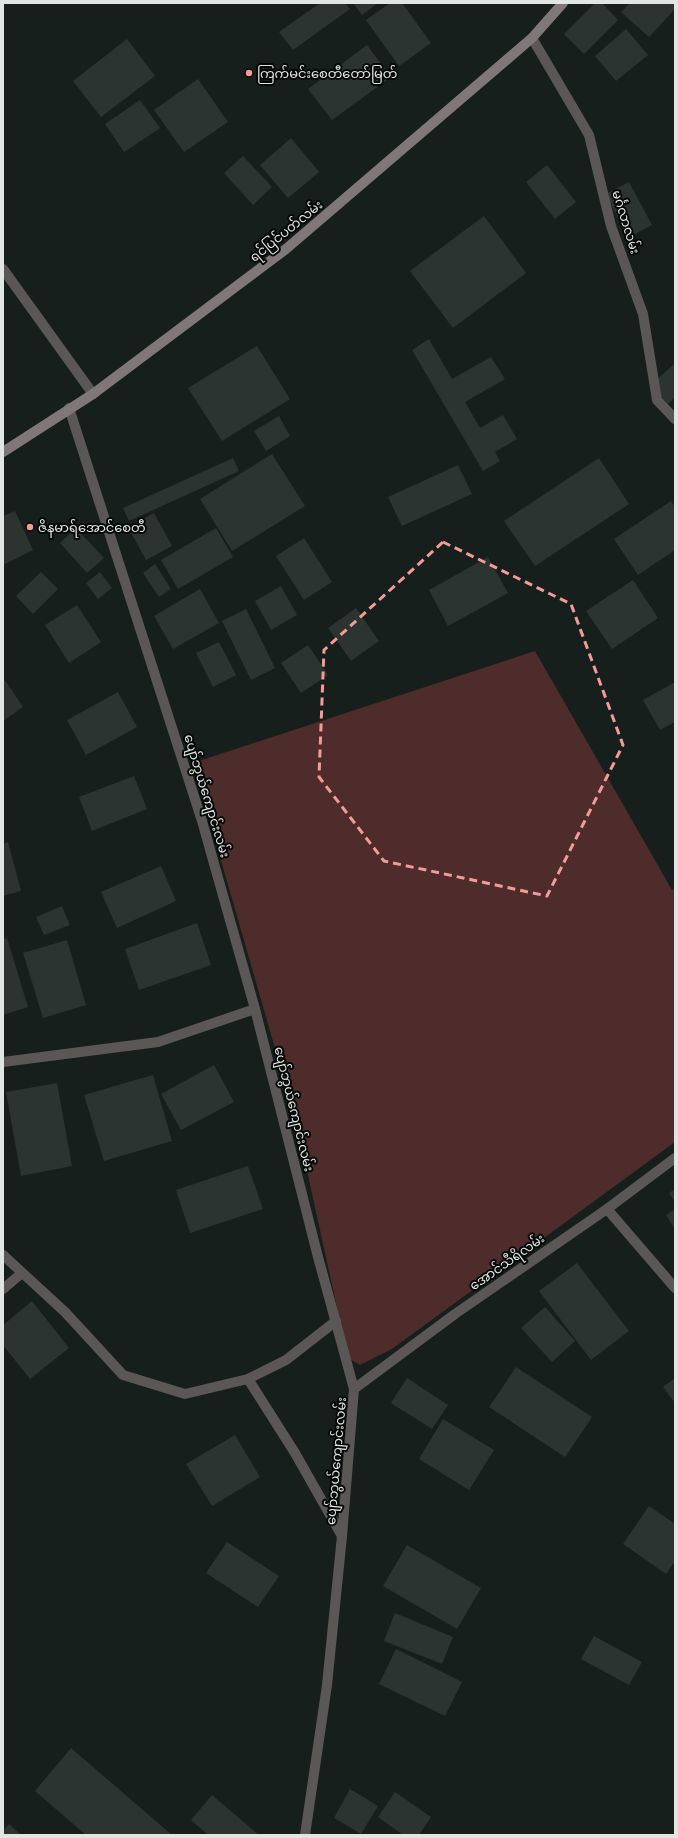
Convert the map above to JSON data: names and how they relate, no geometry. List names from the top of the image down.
{
  "streets": {
    "street": [
      "မင်္ဂလာလမ်း",
      "ရင်ပြင်ပတ်လမ်း",
      "ပျော်ဘွယ်ကျောင်းလမ်း",
      "အောင်သီရိလမ်း"
    ]
  },
  "crossings": [
    ["မင်္ဂလာလမ်း", "ရင်ပြင်ပတ်လမ်း"],
    ["ရင်ပြင်ပတ်လမ်း", "ပျော်ဘွယ်ကျောင်းလမ်း"],
    ["ပျော်ဘွယ်ကျောင်းလမ်း", "အောင်သီရိလမ်း"]
  ],
  "places": ["ကြက်မင်းစေတီတော်မြတ်", "ဇိနမာရ်အောင်စေတီ"]
}
